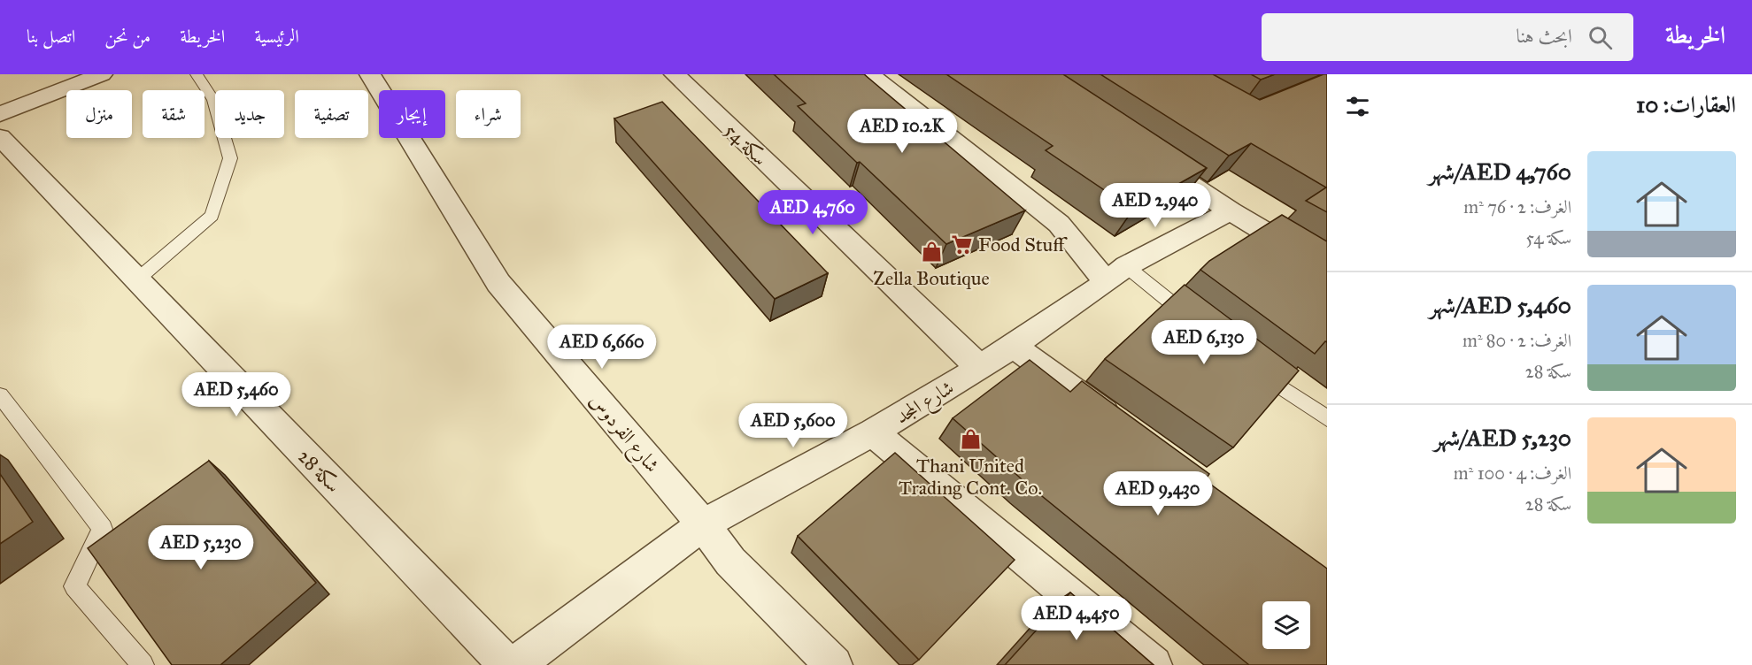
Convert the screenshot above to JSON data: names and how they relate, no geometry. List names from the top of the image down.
{
  "streets": {
    "street": [
      "سكة 54",
      "شارع المجد",
      "شارع الفردوس",
      "سكة 28"
    ]
  },
  "crossings": [
    ["سكة 54", "شارع المجد"],
    ["شارع المجد", "شارع الفردوس"]
  ],
  "places": {
    "supermarket": ["Food Stuff"],
    "shop": ["Zella Boutique", "Thani United Trading Cont. Co."]
  },
  "page": {
    "header": "الخريطة",
    "search": "ابحث هنا",
    "nav": [
      "الرئيسية",
      "الخريطة",
      "من نحن",
      "اتصل بنا"
    ],
    "heading": "العقارات: 10",
    "chip": [
      "شراء",
      "إيجار",
      "تصفية",
      "جديد",
      "شقة",
      "منزل"
    ],
    "price": [
      "AED 10.2K",
      "AED 2,940",
      "AED 4,760",
      "AED 6,130",
      "AED 6,660",
      "AED 5,460",
      "AED 5,600",
      "AED 9,430",
      "AED 5,230",
      "AED 4,450"
    ],
    "list": [
      {
        "name": "AED 4,760/شهر",
        "note": "الغرف: 2 · 76 m² · سكة 54"
      },
      {
        "name": "AED 5,460/شهر",
        "note": "الغرف: 2 · 80 m² · سكة 28"
      },
      {
        "name": "AED 5,230/شهر",
        "note": "الغرف: 4 · 100 m² · سكة 28"
      }
    ]
  }
}
